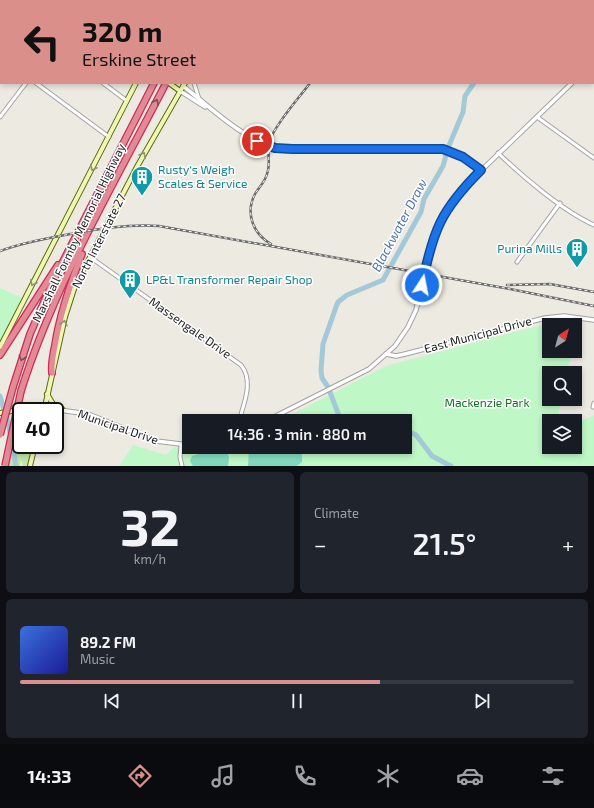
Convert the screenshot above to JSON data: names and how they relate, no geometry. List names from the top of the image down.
{
  "streets": {
    "highway": ["Marshall Formby Memorial Highway"],
    "main road": ["North Interstate 27", "Municipal Drive"],
    "street": ["Massengale Drive", "East Municipal Drive"]
  },
  "crossings": [
    ["North Interstate 27", "Massengale Drive"]
  ],
  "one_way": ["North Interstate 27"],
  "water": ["Blackwater Draw"],
  "parks": ["Mackenzie Park"],
  "places": {
    "building": ["Rusty's Weigh Scales & Service", "Purina Mills", "LP&L Transformer Repair Shop"]
  },
  "north": "top right",
  "page": {
    "turn": ["320 m", "Erskine Street"],
    "limit": "40",
    "trip": "14:36 · 3 min · 880 m",
    "tile": [
      ["32", "km/h"],
      "Climate"
    ],
    "heat": ["−", "21.5°", "+"],
    "song": ["89.2 FM", "Music"],
    "tabs": "14:33"
  }
}
